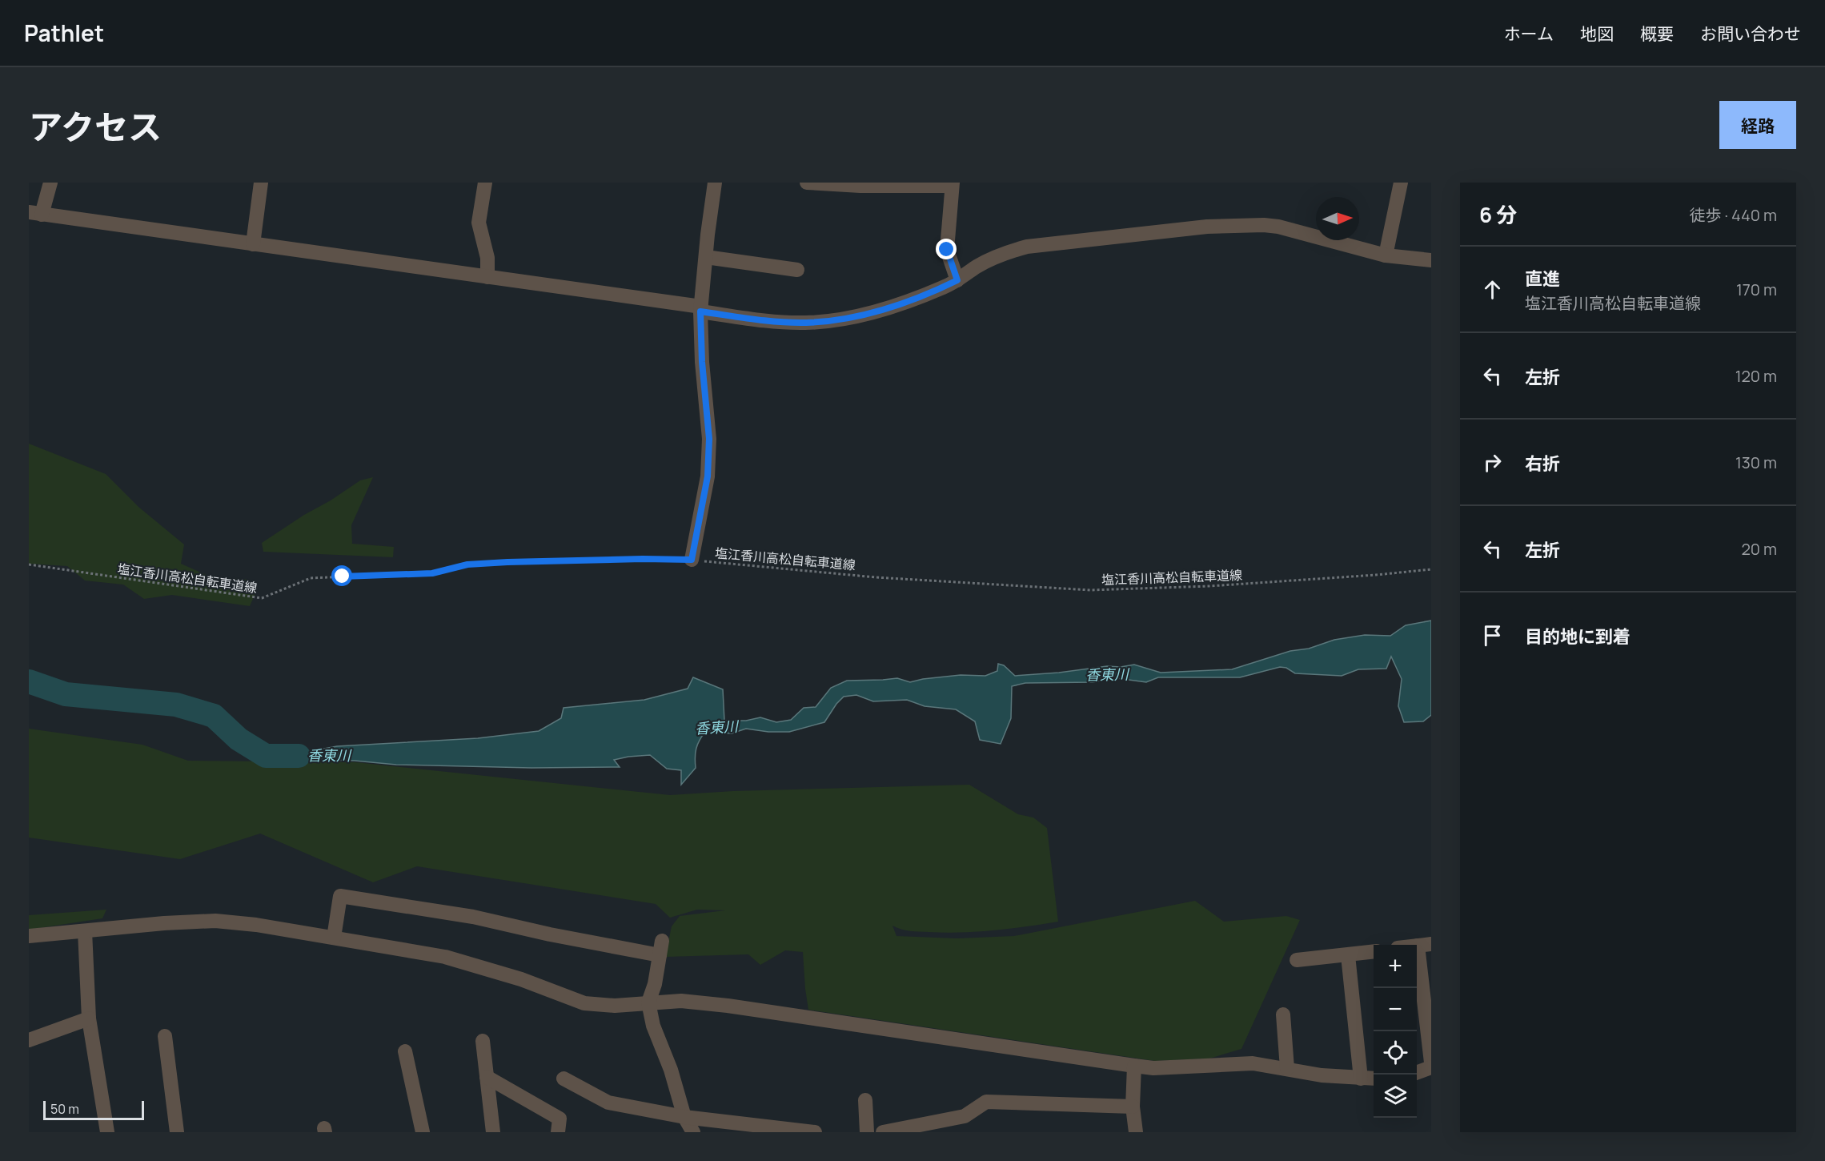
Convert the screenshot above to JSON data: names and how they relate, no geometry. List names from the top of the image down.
{
  "streets": {
    "path": ["塩江香川高松自転車道線"]
  },
  "water": ["香東川"],
  "scale_bar": "50 m",
  "north": "right",
  "page": {
    "header": "Pathlet",
    "nav": [
      "ホーム",
      "地図",
      "概要",
      "お問い合わせ"
    ],
    "title": "アクセス",
    "buttons": "経路",
    "heading": ["6 分", "徒歩 · 440 m"],
    "list": [
      ["直進", "塩江香川高松自転車道線", "170 m"],
      ["左折", "120 m"],
      ["右折", "130 m"],
      ["左折", "20 m"],
      "目的地に到着"
    ],
    "map_buttons": ["+", "−"],
    "scale": "50 m"
  }
}
